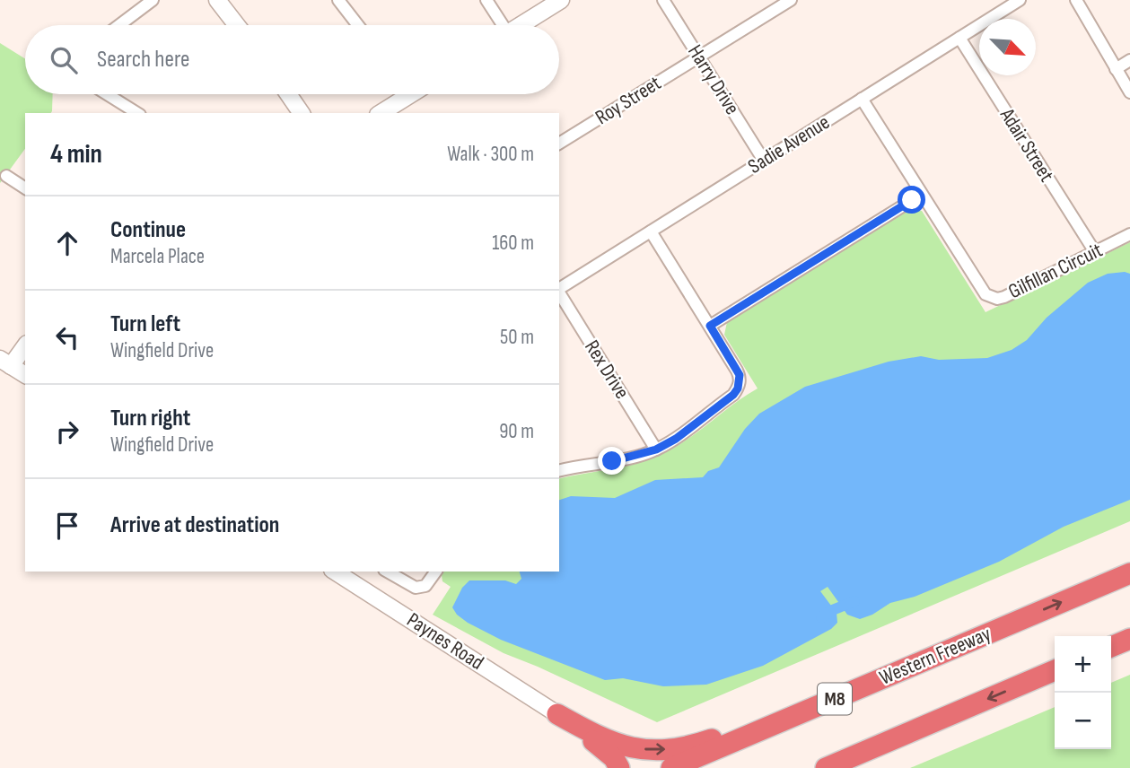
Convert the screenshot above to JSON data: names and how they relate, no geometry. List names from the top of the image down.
{
  "streets": {
    "highway": ["Western Freeway", "M8"],
    "street": [
      "Harry Drive",
      "Roy Street",
      "Sadie Avenue",
      "Adair Street",
      "Gilfillan Circuit",
      "Rex Drive",
      "Paynes Road"
    ]
  },
  "crossings": [
    ["Harry Drive", "Roy Street"],
    ["Harry Drive", "Sadie Avenue"],
    ["Sadie Avenue", "Adair Street"],
    ["Sadie Avenue", "Gilfillan Circuit"],
    ["Adair Street", "Gilfillan Circuit"]
  ],
  "north": "bottom right",
  "page": {
    "search": "Search here",
    "heading": ["4 min", "Walk · 300 m"],
    "list": [
      ["Continue", "Marcela Place", "160 m"],
      ["Turn left", "Wingfield Drive", "50 m"],
      ["Turn right", "Wingfield Drive", "90 m"],
      "Arrive at destination"
    ],
    "map_buttons": ["+", "−"]
  }
}
